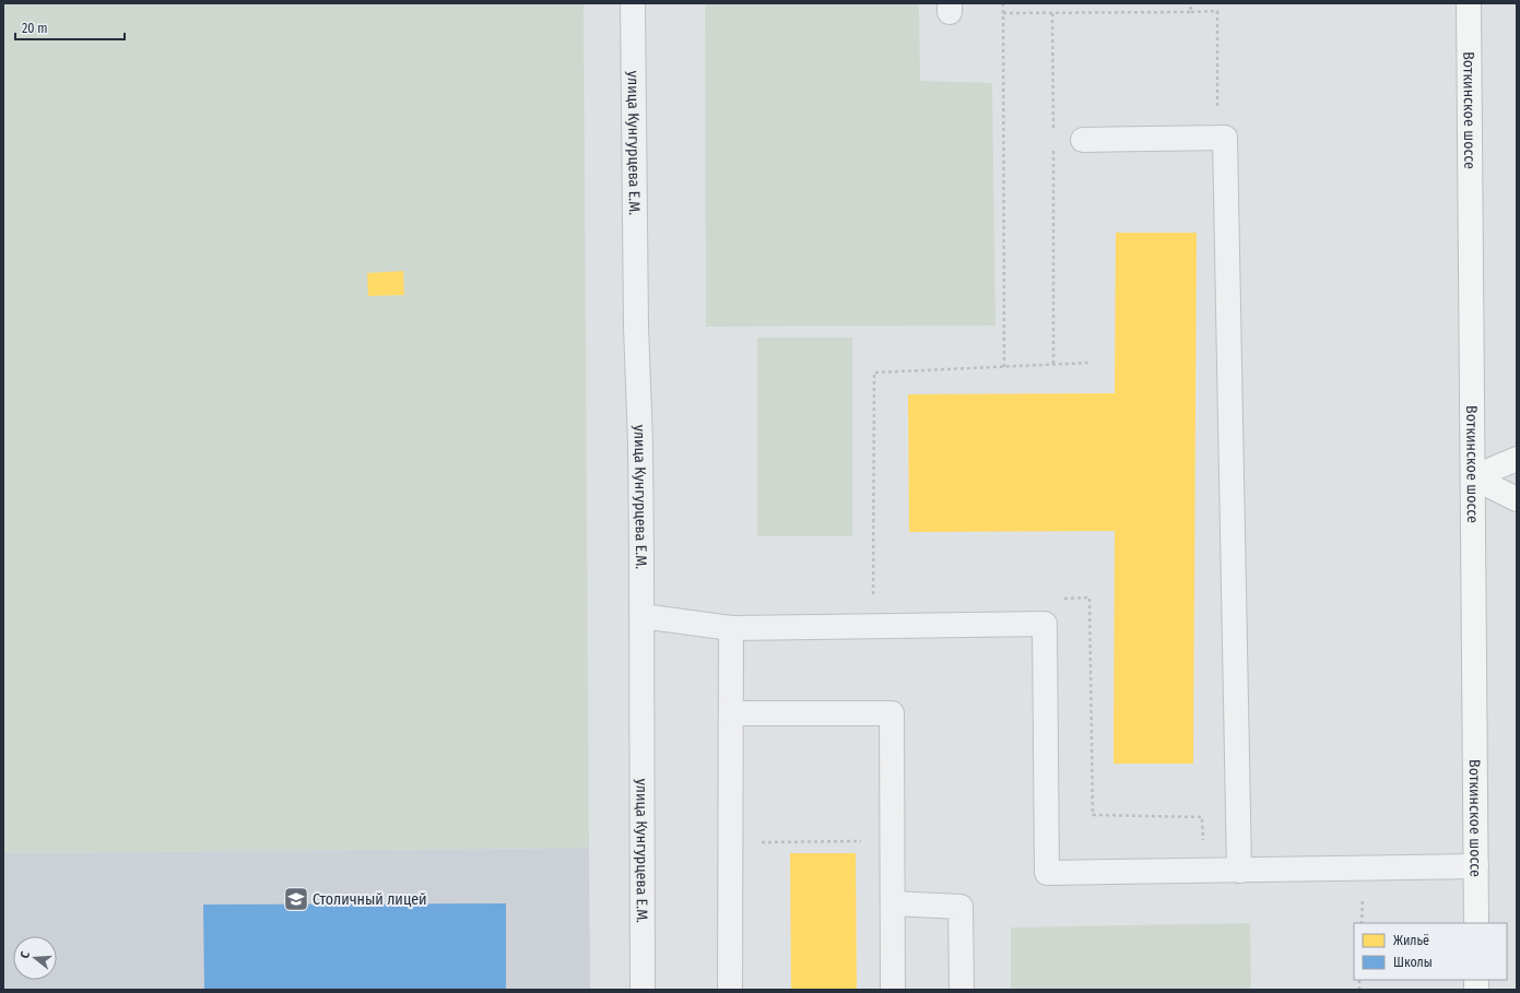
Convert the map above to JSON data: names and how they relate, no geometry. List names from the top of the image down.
{
  "streets": {
    "main road": ["Воткинское шоссе"],
    "street": ["улица Кунгурцева Е.М."]
  },
  "places": {
    "school or university": ["Столичный лицей"]
  },
  "legend": ["Жильё", "Школы"],
  "scale_bar": "20 m",
  "north": "left"
}
